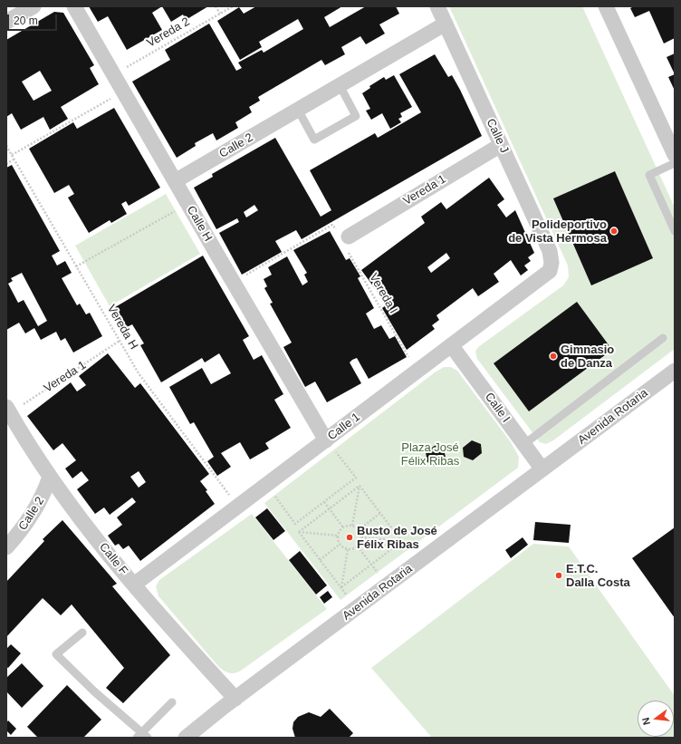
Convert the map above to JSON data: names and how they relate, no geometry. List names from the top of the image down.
{
  "streets": {
    "street": [
      "Calle J",
      "Calle 2",
      "Vereda 1",
      "Calle H",
      "Calle I",
      "Avenida Rotaria",
      "Calle 1",
      "Calle F"
    ],
    "path": ["Vereda 2", "Vereda I", "Vereda H"]
  },
  "crossings": [
    ["Vereda 2", "Calle H"],
    ["Calle J", "Calle 2"],
    ["Calle J", "Vereda 1"],
    ["Calle J", "Calle 1"],
    ["Calle 2", "Calle H"],
    ["Calle 2", "Calle F"],
    ["Vereda 1", "Vereda I"],
    ["Vereda 1", "Vereda H"],
    ["Vereda 1", "Calle F"],
    ["Calle H", "Vereda I"],
    ["Calle H", "Calle 1"],
    ["Vereda I", "Calle 1"],
    ["Vereda H", "Calle 1"],
    ["Calle I", "Avenida Rotaria"],
    ["Calle I", "Calle 1"],
    ["Avenida Rotaria", "Calle F"],
    ["Calle 1", "Calle F"]
  ],
  "parks": ["Plaza José Félix Ribas"],
  "places": [
    "Polideportivo de Vista Hermosa",
    "Gimnasio de Danza",
    "Busto de José Félix Ribas",
    "E.T.C. Dalla Costa"
  ],
  "scale_bar": "20 m",
  "north": "left"
}
